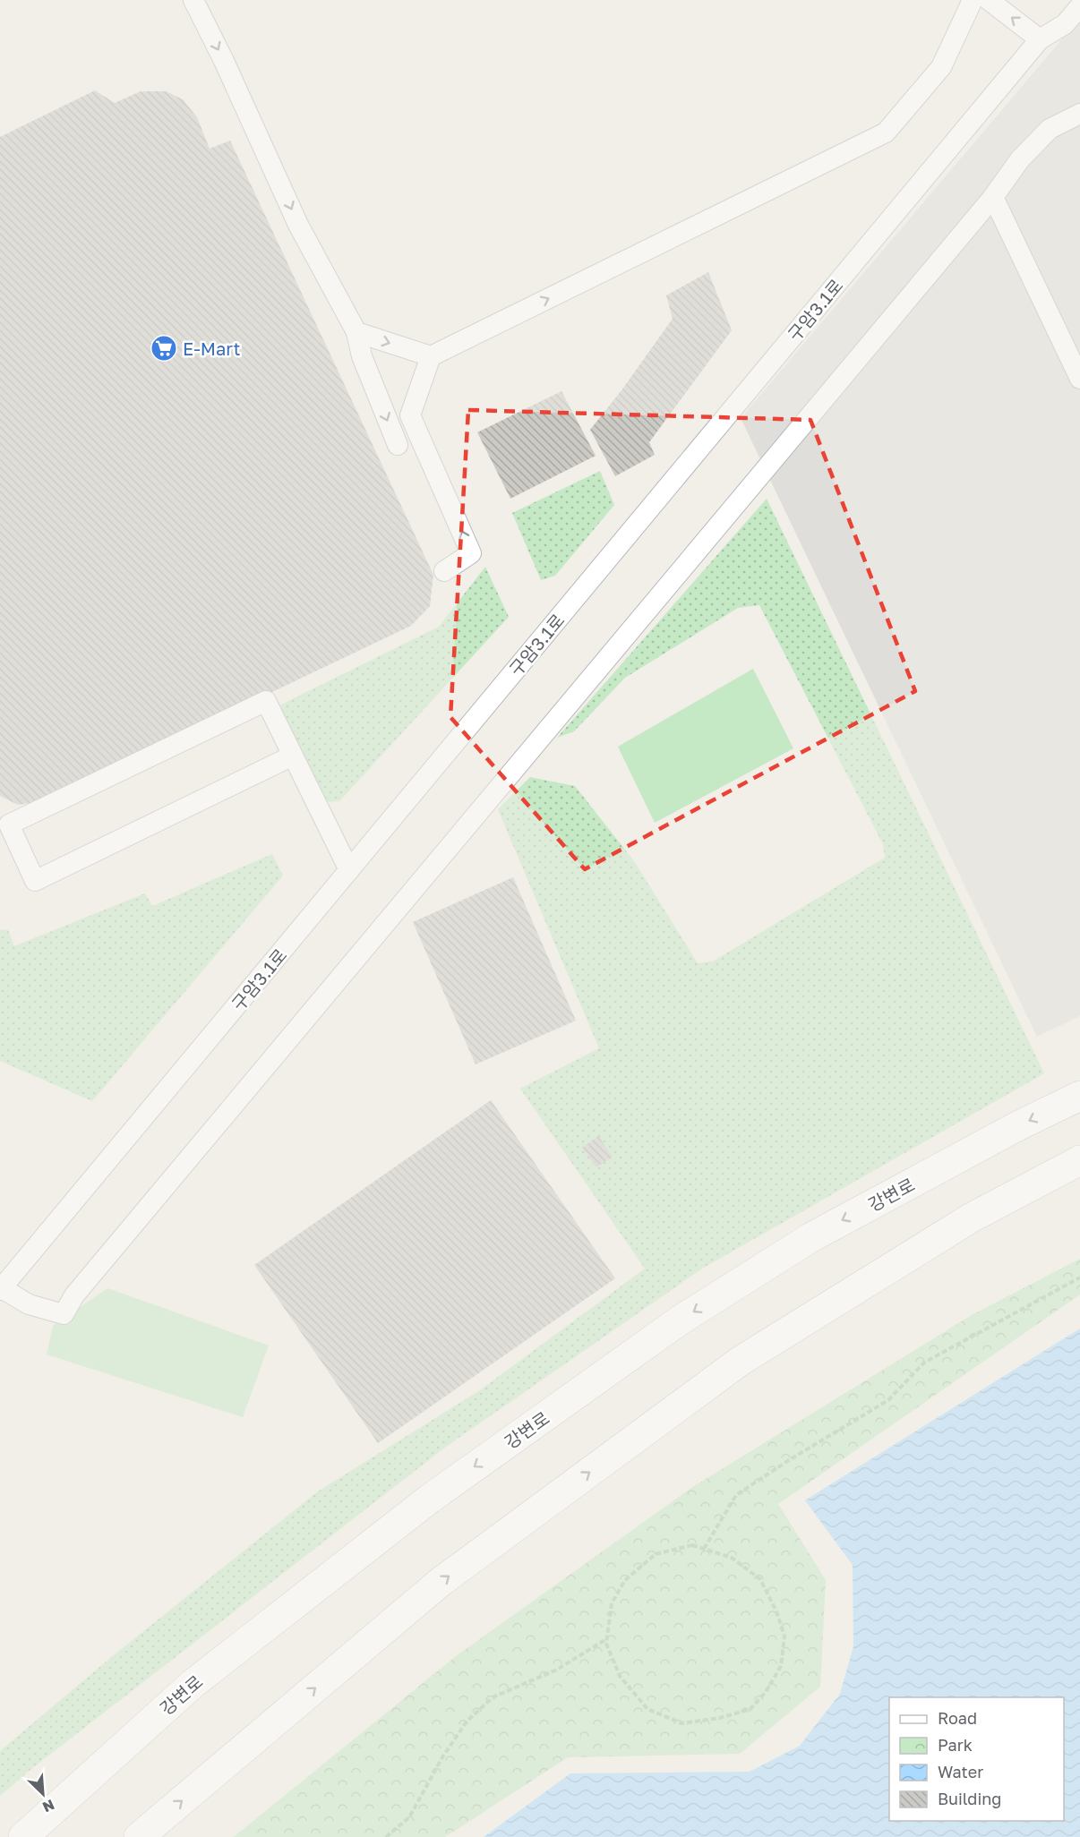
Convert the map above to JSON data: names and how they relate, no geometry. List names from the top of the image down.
{
  "streets": {
    "street": ["강변로"],
    "lane": ["구암3.1로"]
  },
  "places": {
    "supermarket": ["E-Mart"]
  },
  "legend": [
    "Road",
    "Park",
    "Water",
    "Building"
  ],
  "north": "bottom right"
}
